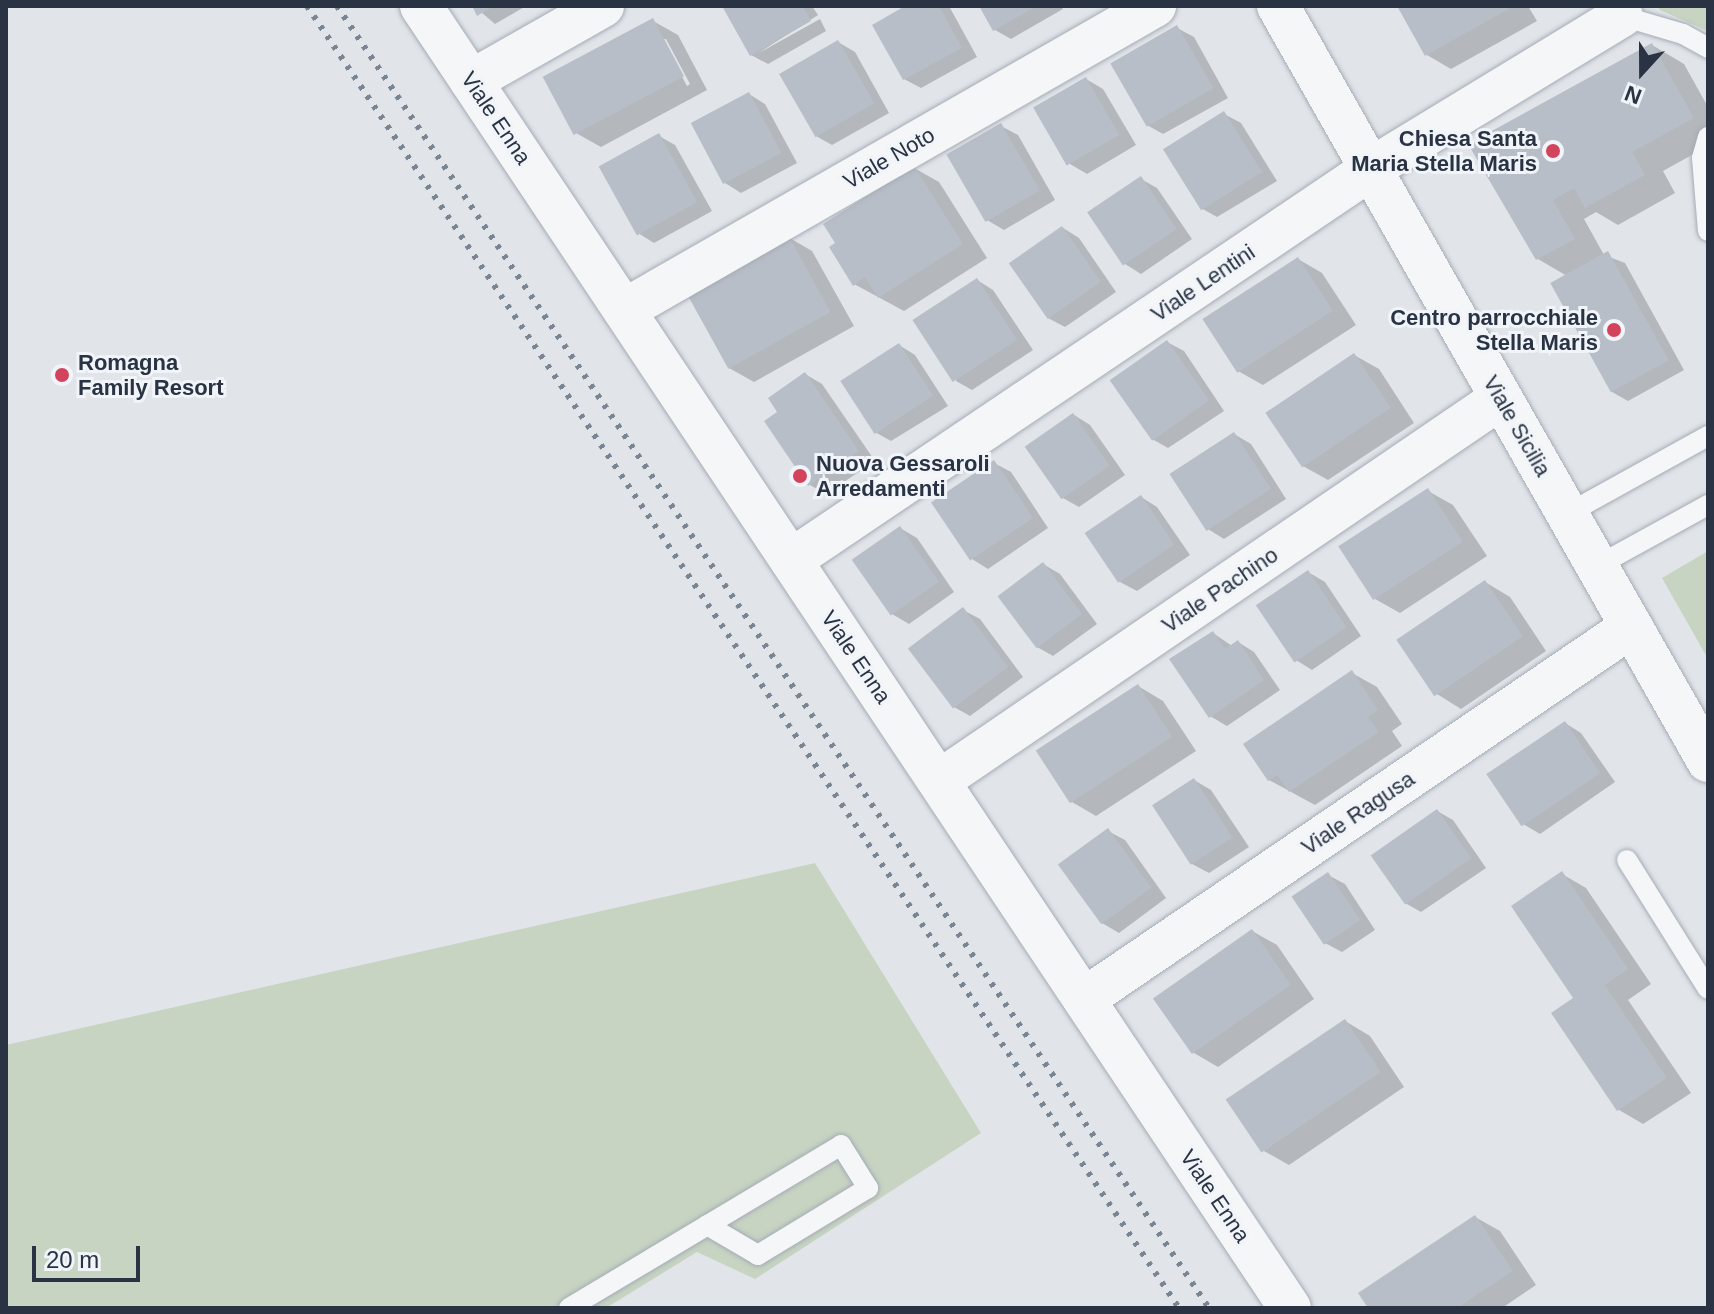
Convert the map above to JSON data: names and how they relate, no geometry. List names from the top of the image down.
{
  "streets": {
    "street": [
      "Viale Enna",
      "Viale Noto",
      "Viale Lentini",
      "Viale Sicilia",
      "Viale Pachino",
      "Viale Ragusa"
    ]
  },
  "crossings": [
    ["Viale Enna", "Viale Noto"],
    ["Viale Enna", "Viale Lentini"],
    ["Viale Enna", "Viale Pachino"],
    ["Viale Enna", "Viale Ragusa"],
    ["Viale Lentini", "Viale Sicilia"],
    ["Viale Sicilia", "Viale Pachino"],
    ["Viale Sicilia", "Viale Ragusa"]
  ],
  "places": [
    "Chiesa Santa Maria Stella Maris",
    "Centro parrocchiale Stella Maris",
    "Romagna Family Resort",
    "Nuova Gessaroli Arredamenti"
  ],
  "scale_bar": "20 m",
  "north": "bottom"
}
